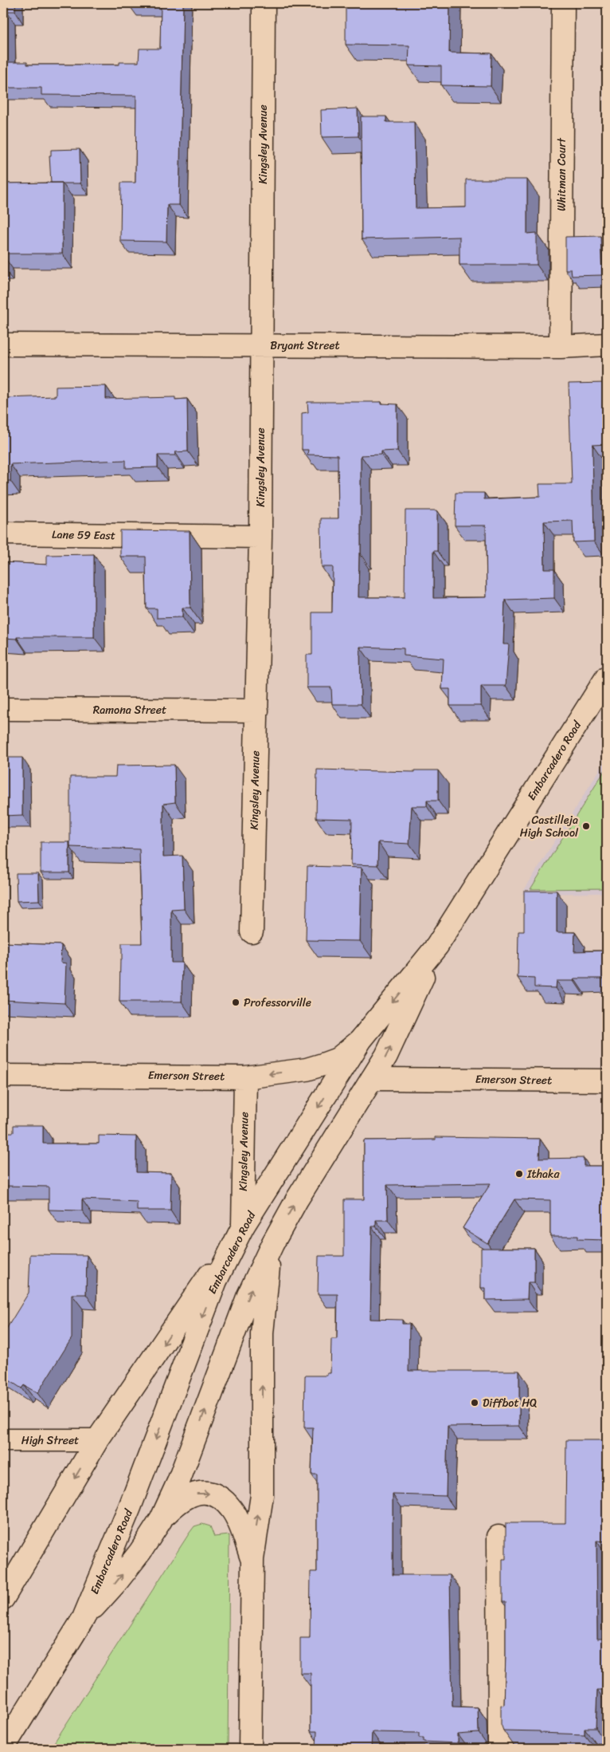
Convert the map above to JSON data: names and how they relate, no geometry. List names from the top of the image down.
{
  "streets": {
    "main road": [
      "Kingsley Avenue",
      "Whitman Court",
      "Bryant Street",
      "Lane 59 East",
      "Ramona Street",
      "Embarcadero Road",
      "Emerson Street",
      "High Street"
    ]
  },
  "crossings": [
    ["Kingsley Avenue", "Bryant Street"],
    ["Kingsley Avenue", "Lane 59 East"],
    ["Kingsley Avenue", "Ramona Street"],
    ["Kingsley Avenue", "Embarcadero Road"],
    ["Kingsley Avenue", "Emerson Street"],
    ["Whitman Court", "Bryant Street"],
    ["Embarcadero Road", "Emerson Street"]
  ],
  "places": [
    "Castilleja High School",
    "Professorville",
    "Ithaka",
    "Diffbot HQ"
  ]
}
